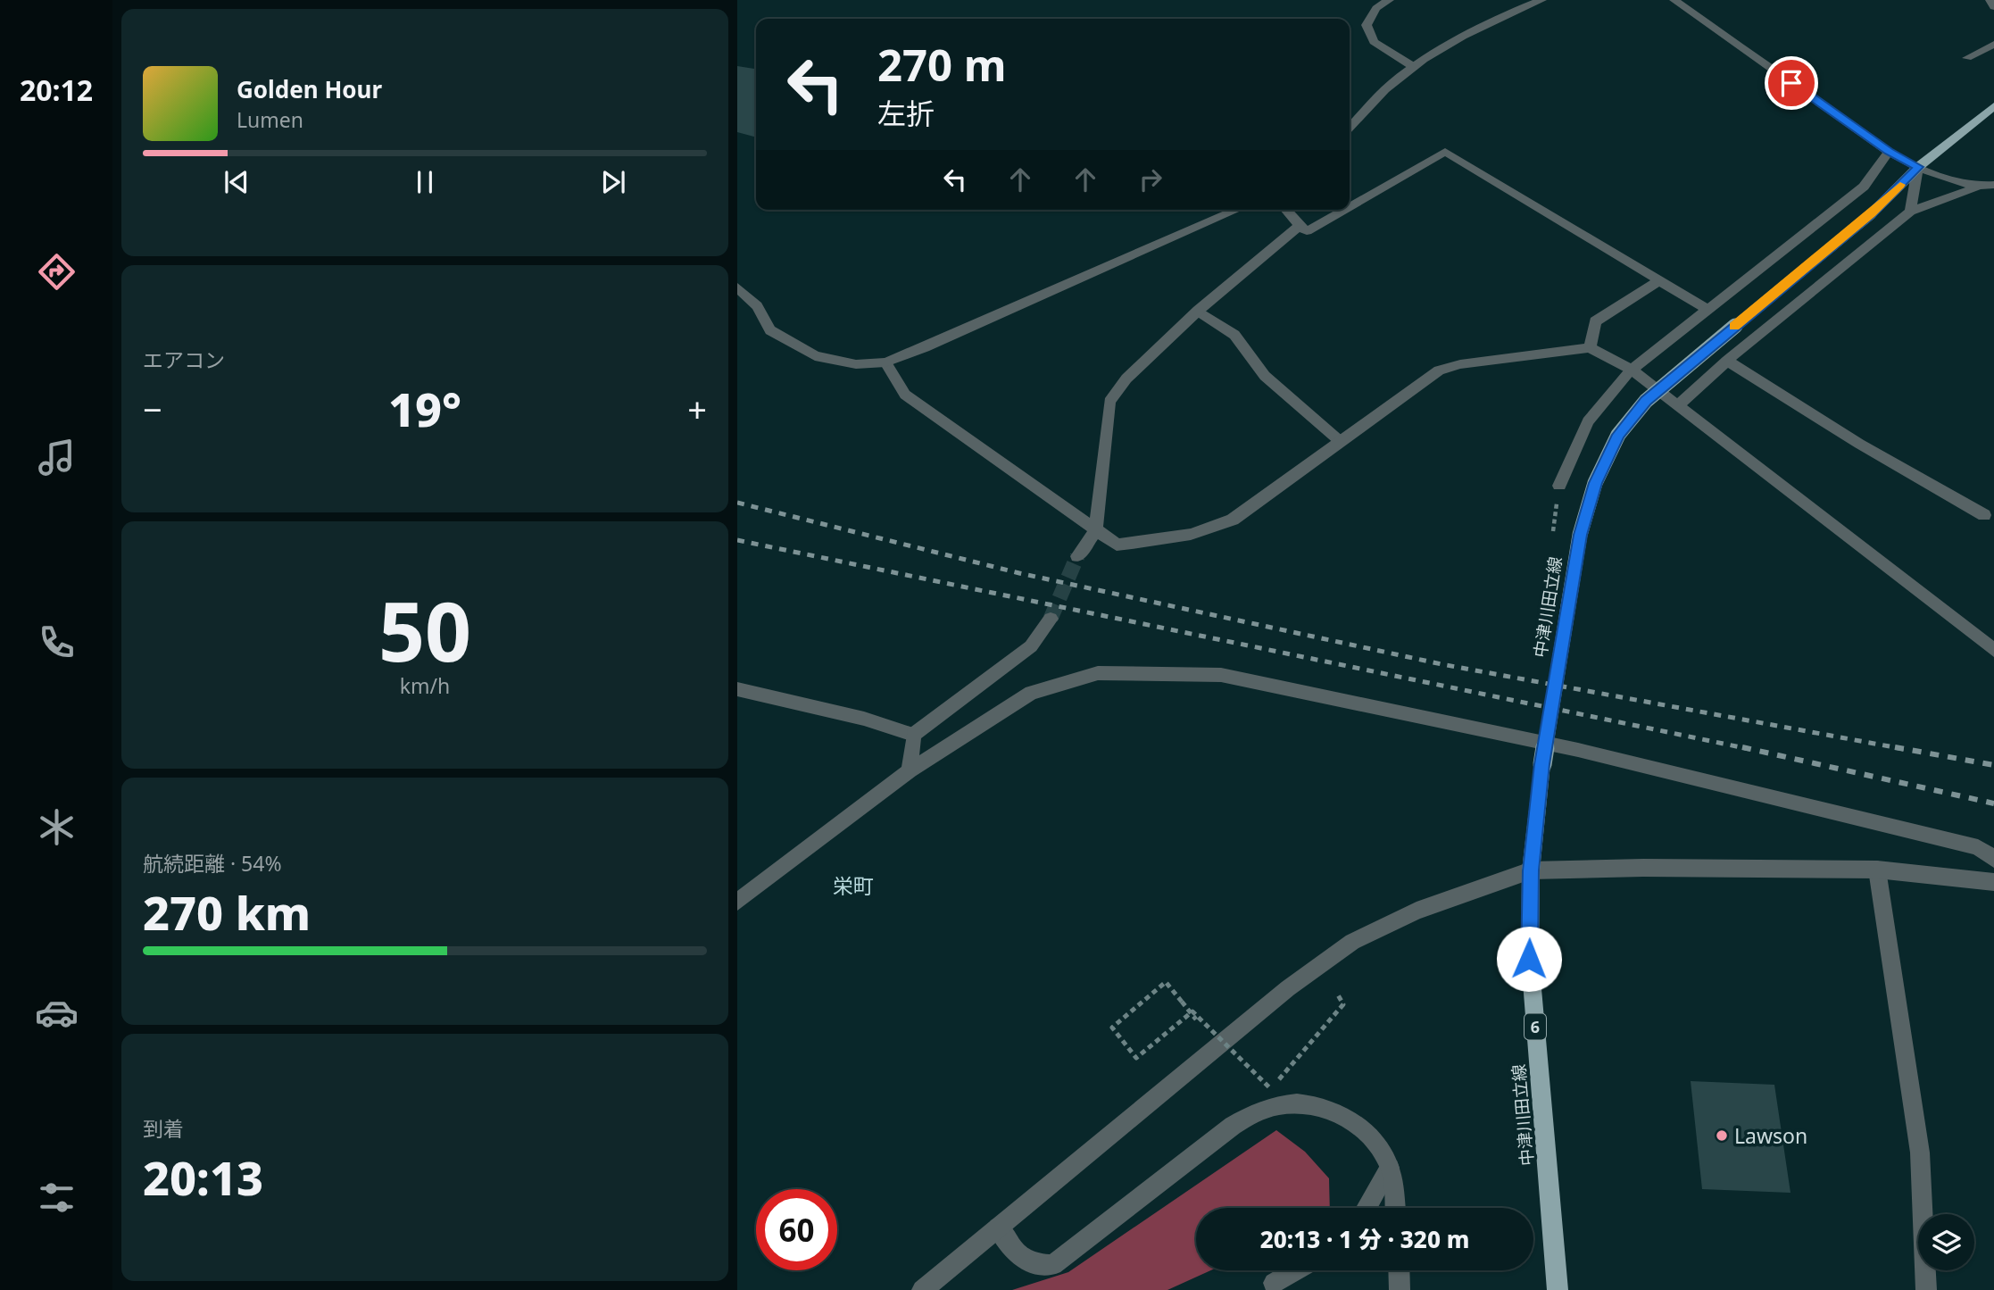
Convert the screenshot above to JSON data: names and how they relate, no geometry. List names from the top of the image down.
{
  "streets": {
    "main road": ["中津川田立線", "6"]
  },
  "districts": ["栄町"],
  "places": ["Lawson"],
  "page": {
    "tabs": "20:12",
    "turn": ["270 m", "左折"],
    "song": ["Golden Hour", "Lumen"],
    "tile": [
      "エアコン",
      ["50", "km/h"],
      ["航続距離 · 54%", "270 km"],
      ["到着", "20:13"]
    ],
    "heat": ["−", "19°", "+"],
    "limit": "60",
    "trip": "20:13 · 1 分 · 320 m"
  }
}
